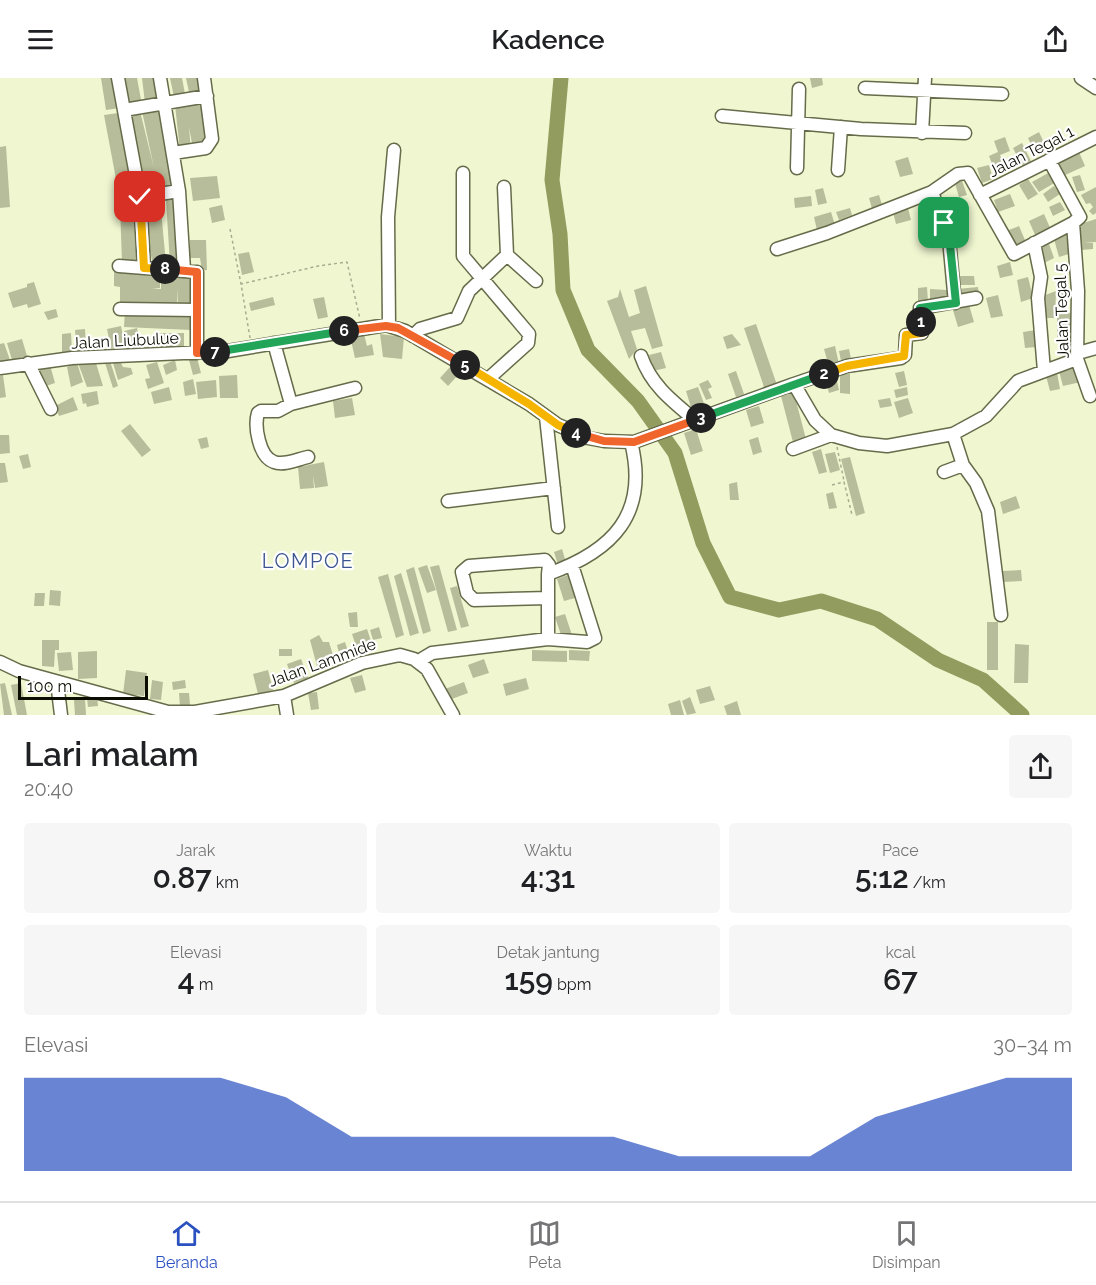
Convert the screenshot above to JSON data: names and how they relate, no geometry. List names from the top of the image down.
{
  "streets": {
    "street": [
      "Jalan Tegal 1",
      "Jalan Tegal 5",
      "Jalan Liubulue",
      "Jalan Lammide"
    ]
  },
  "crossings": [
    ["Jalan Tegal 1", "Jalan Tegal 5"]
  ],
  "districts": ["LOMPOE"],
  "scale_bar": "100 m",
  "page": {
    "header": "Kadence",
    "pins": [
      "8",
      "1",
      "6",
      "7",
      "5",
      "2",
      "3",
      "4"
    ],
    "scale": "100 m",
    "heading": ["Lari malam", "20:40"],
    "stats": [
      ["Jarak", "0.87 km"],
      ["Waktu", "4:31"],
      ["Pace", "5:12 /km"],
      ["Elevasi", "4 m"],
      ["Detak jantung", "159 bpm"],
      ["kcal", "67"]
    ],
    "chart": ["Elevasi", "30–34 m"],
    "tabs": ["Beranda", "Peta", "Disimpan"]
  }
}
